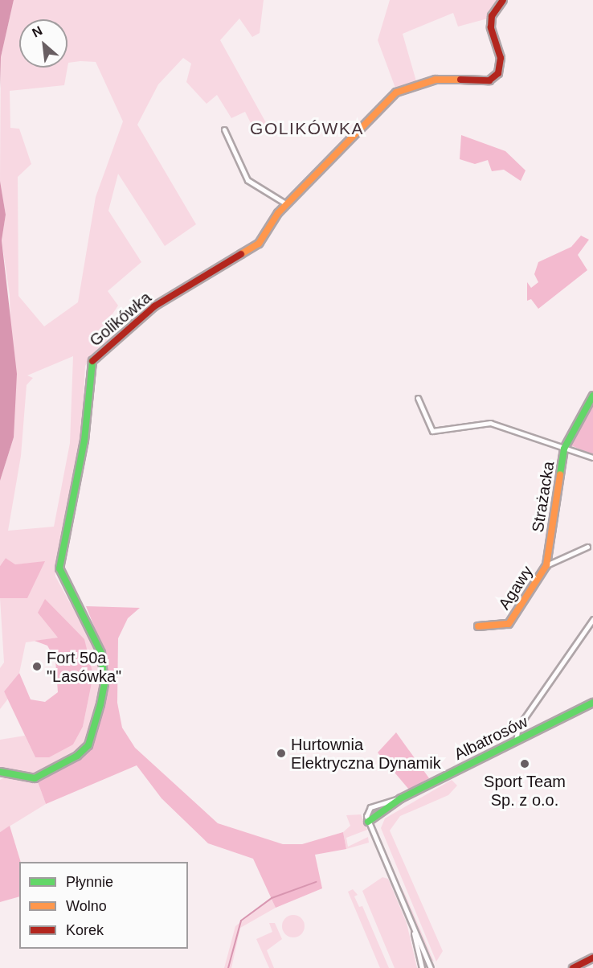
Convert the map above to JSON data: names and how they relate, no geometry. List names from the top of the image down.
{
  "streets": {
    "street": [
      "Golikówka",
      "Strażacka",
      "Agawy",
      "Albatrosów"
    ]
  },
  "crossings": [
    ["Strażacka", "Agawy"]
  ],
  "districts": ["GOLIKÓWKA"],
  "places": ["Fort 50a \"Lasówka\"", "Hurtownia Elektryczna Dynamik", "Sport Team Sp. z o.o."],
  "legend": ["Płynnie", "Wolno", "Korek"],
  "north": "top left"
}
